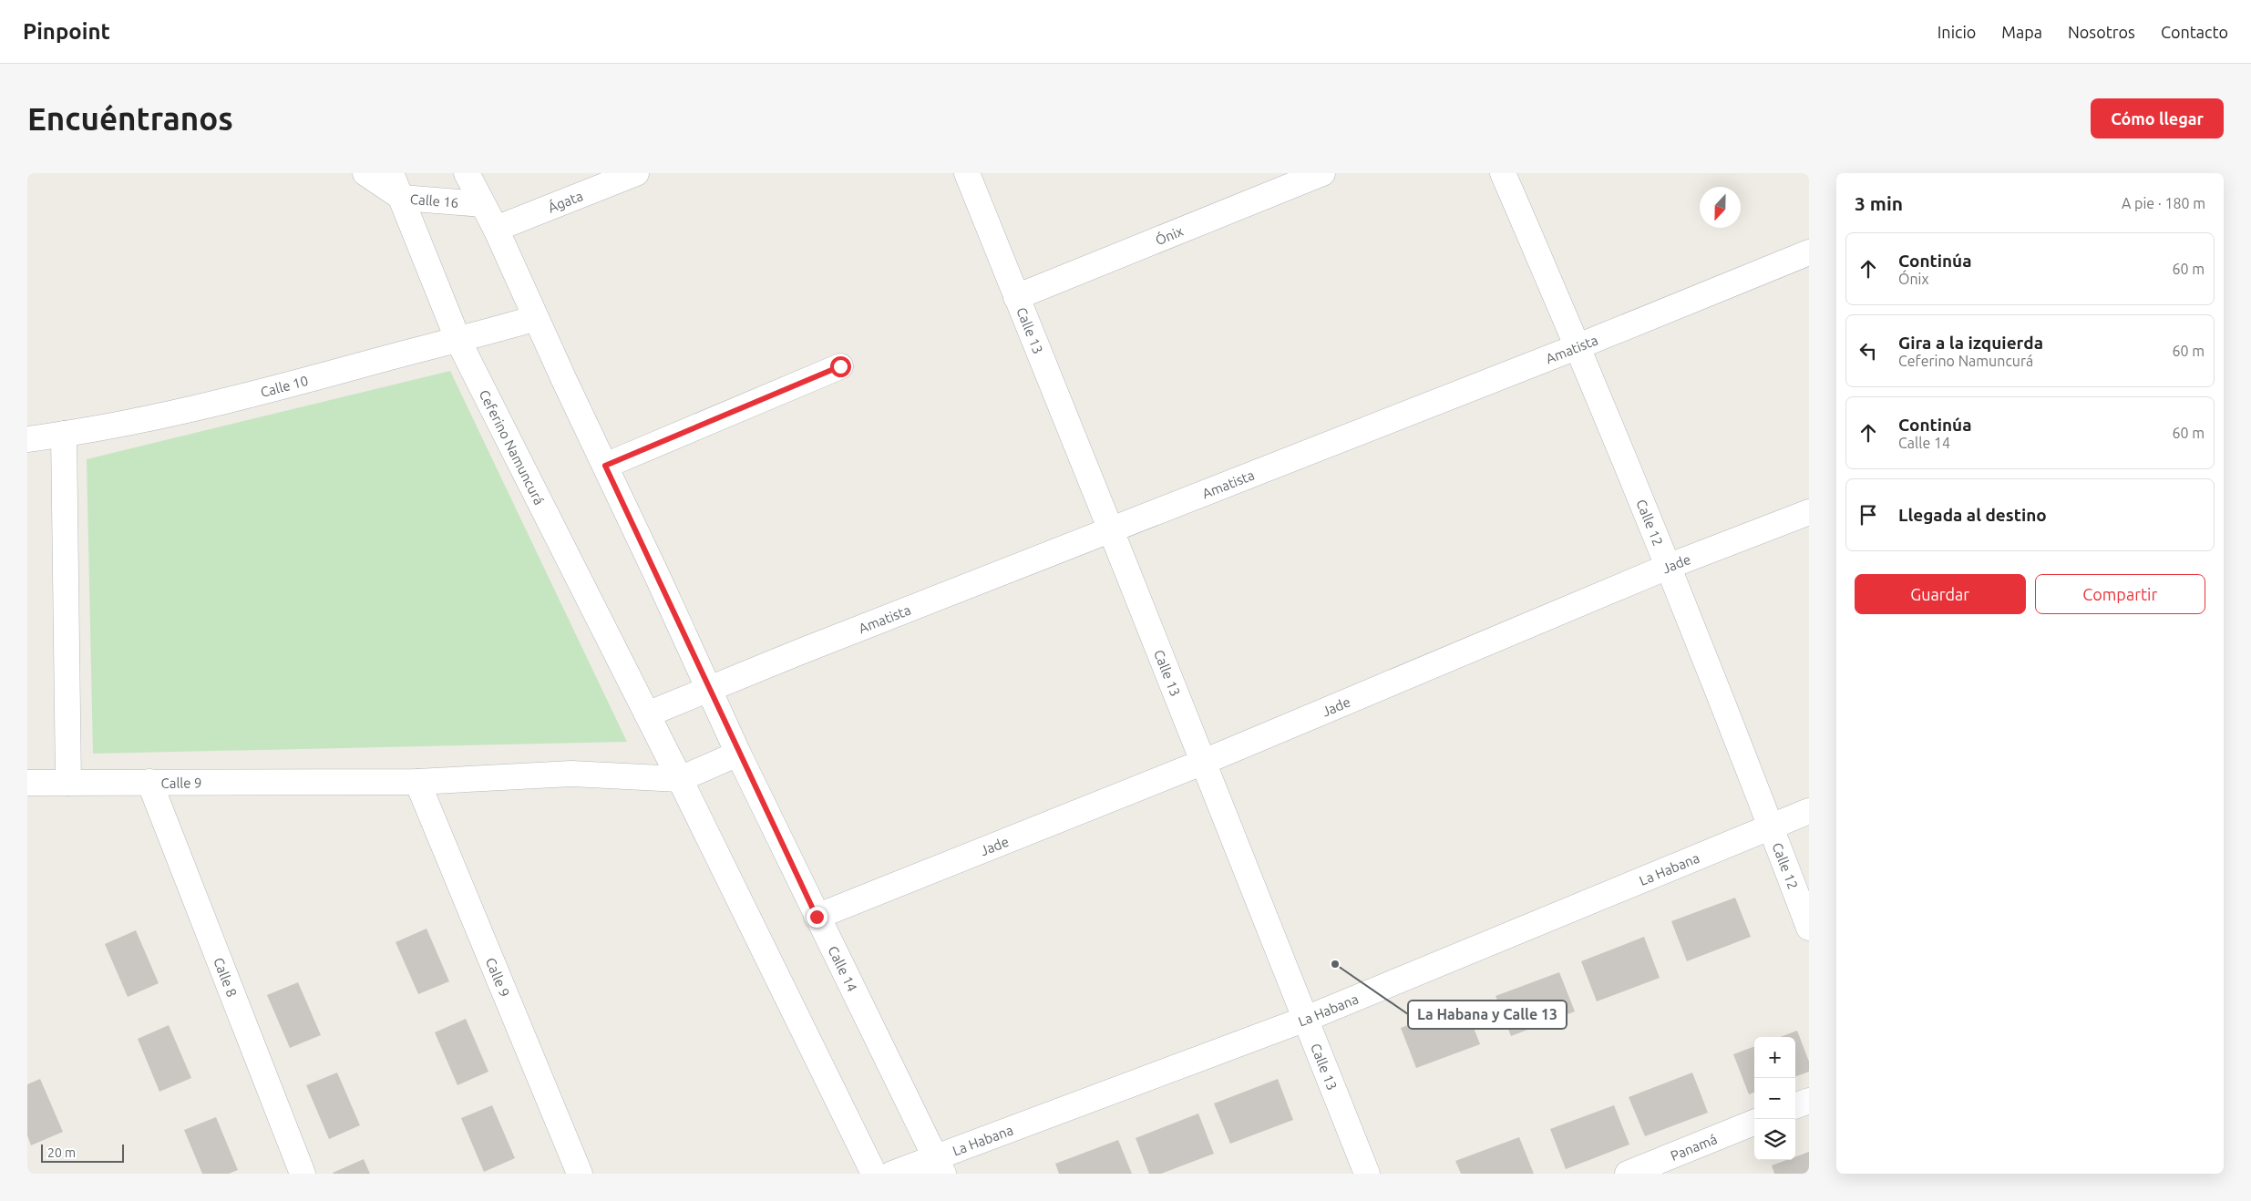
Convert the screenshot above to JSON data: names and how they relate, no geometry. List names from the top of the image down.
{
  "streets": {
    "street": [
      "Calle 16",
      "Ágata",
      "Ónix",
      "Calle 13",
      "Amatista",
      "Calle 10",
      "Ceferino Namuncurá",
      "Calle 12",
      "Jade",
      "Calle 9",
      "La Habana",
      "Calle 14",
      "Calle 8",
      "Panamá"
    ]
  },
  "crossings": [
    ["Calle 16", "Ceferino Namuncurá"],
    ["Ónix", "Calle 13"],
    ["Calle 13", "Amatista"],
    ["Calle 13", "Jade"],
    ["Calle 13", "La Habana"],
    ["Amatista", "Ceferino Namuncurá"],
    ["Amatista", "Calle 12"],
    ["Amatista", "Calle 14"],
    ["Calle 10", "Ceferino Namuncurá"],
    ["Calle 12", "Jade"],
    ["Calle 12", "La Habana"],
    ["Jade", "Calle 14"],
    ["Calle 9", "Calle 14"],
    ["Calle 9", "Calle 8"],
    ["La Habana", "Calle 14"]
  ],
  "places": ["La Habana y Calle 13"],
  "scale_bar": "20 m",
  "north": "bottom",
  "page": {
    "header": "Pinpoint",
    "nav": [
      "Inicio",
      "Mapa",
      "Nosotros",
      "Contacto"
    ],
    "buttons": [
      "Cómo llegar",
      ["Guardar", "Compartir"]
    ],
    "title": "Encuéntranos",
    "heading": ["3 min", "A pie · 180 m"],
    "list": [
      ["Continúa", "Ónix", "60 m"],
      ["Gira a la izquierda", "Ceferino Namuncurá", "60 m"],
      ["Continúa", "Calle 14", "60 m"],
      "Llegada al destino"
    ],
    "map_buttons": ["+", "−"],
    "scale": "20 m"
  }
}
